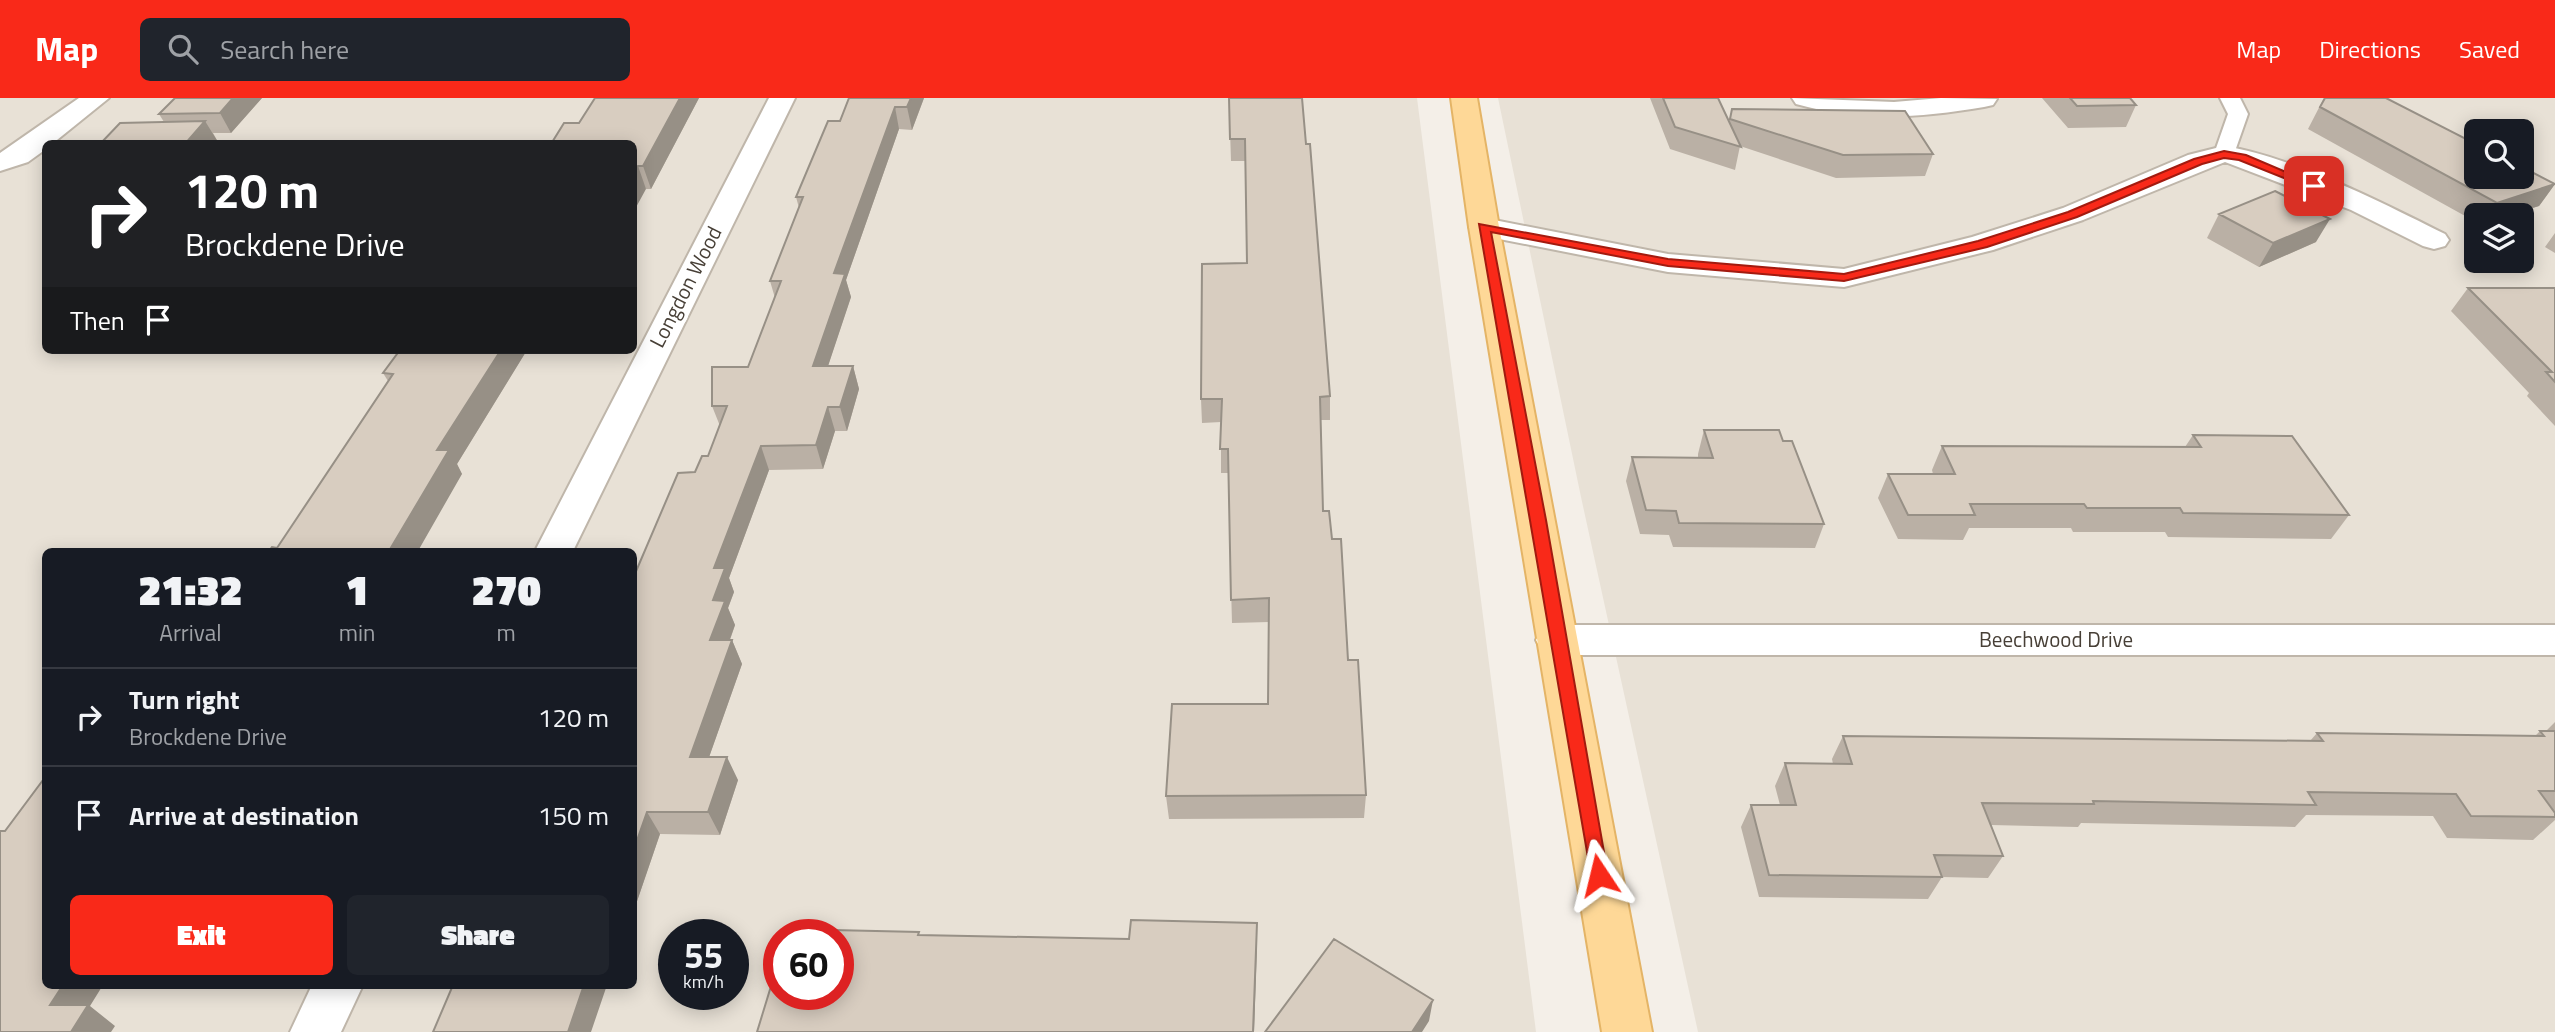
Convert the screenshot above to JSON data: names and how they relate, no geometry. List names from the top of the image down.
{
  "streets": {
    "street": ["Longdon Wood", "Beechwood Drive"]
  },
  "page": {
    "header": "Map",
    "search": "Search here",
    "nav": ["Map", "Directions", "Saved"],
    "turn": ["120 m", "Brockdene Drive"],
    "then": "Then",
    "eta": [
      "21:32",
      "Arrival",
      "1",
      "min",
      "270",
      "m"
    ],
    "list": [
      {
        "name": "Turn right",
        "note": "Brockdene Drive",
        "value": "120 m"
      },
      {
        "name": "Arrive at destination",
        "value": "150 m"
      }
    ],
    "buttons": ["Exit", "Share"],
    "speed": "55 km/h",
    "limit": "60"
  }
}
